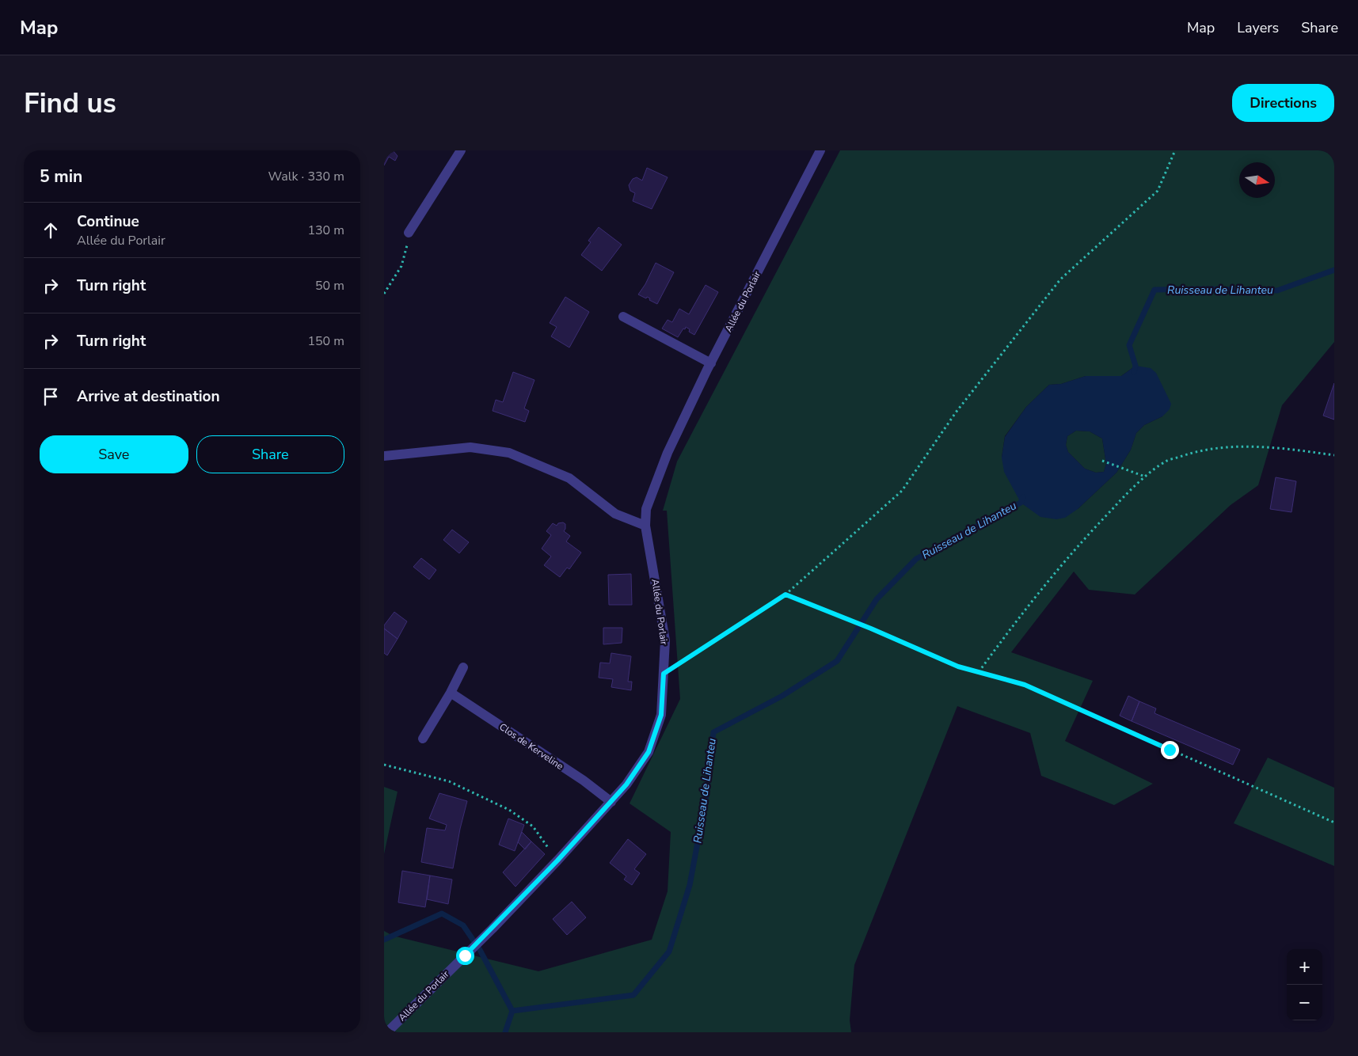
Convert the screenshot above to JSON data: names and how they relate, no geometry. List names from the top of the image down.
{
  "streets": {
    "street": ["Allée du Porlair", "Clos de Kerveline"]
  },
  "crossings": [
    ["Allée du Porlair", "Clos de Kerveline"]
  ],
  "water": ["Ruisseau de Lihanteu"],
  "north": "right",
  "page": {
    "header": "Map",
    "nav": ["Map", "Layers", "Share"],
    "buttons": [
      "Directions",
      ["Save", "Share"]
    ],
    "title": "Find us",
    "heading": ["5 min", "Walk · 330 m"],
    "list": [
      ["Continue", "Allée du Porlair", "130 m"],
      ["Turn right", "50 m"],
      ["Turn right", "150 m"],
      "Arrive at destination"
    ],
    "map_buttons": ["+", "−"]
  }
}
